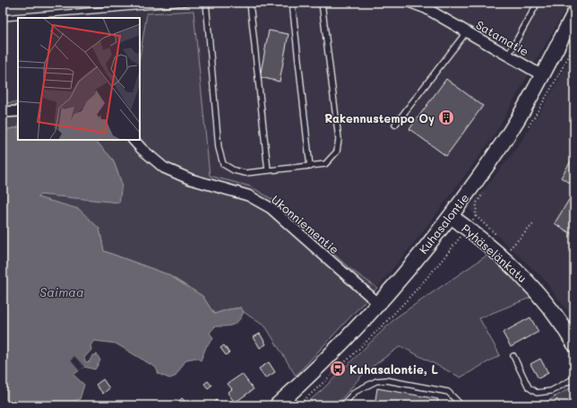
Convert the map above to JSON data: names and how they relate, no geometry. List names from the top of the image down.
{
  "streets": {
    "main road": ["Kuhasalontie", "Pyhäselänkatu"],
    "street": ["Satamatie", "Ukonniementie"]
  },
  "crossings": [
    ["Satamatie", "Kuhasalontie"],
    ["Kuhasalontie", "Ukonniementie"],
    ["Kuhasalontie", "Pyhäselänkatu"]
  ],
  "water": ["Saimaa"],
  "places": {
    "building": ["Rakennustempo Oy"],
    "bus stop": ["Kuhasalontie, L"]
  }
}
